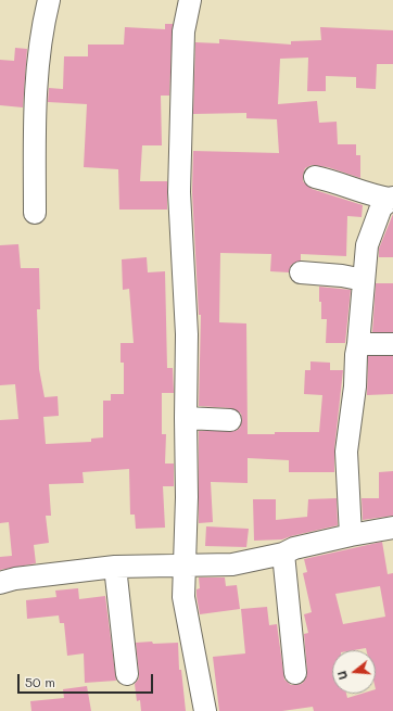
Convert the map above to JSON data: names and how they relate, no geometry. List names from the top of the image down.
{
  "scale_bar": "50 m",
  "north": "left"
}
